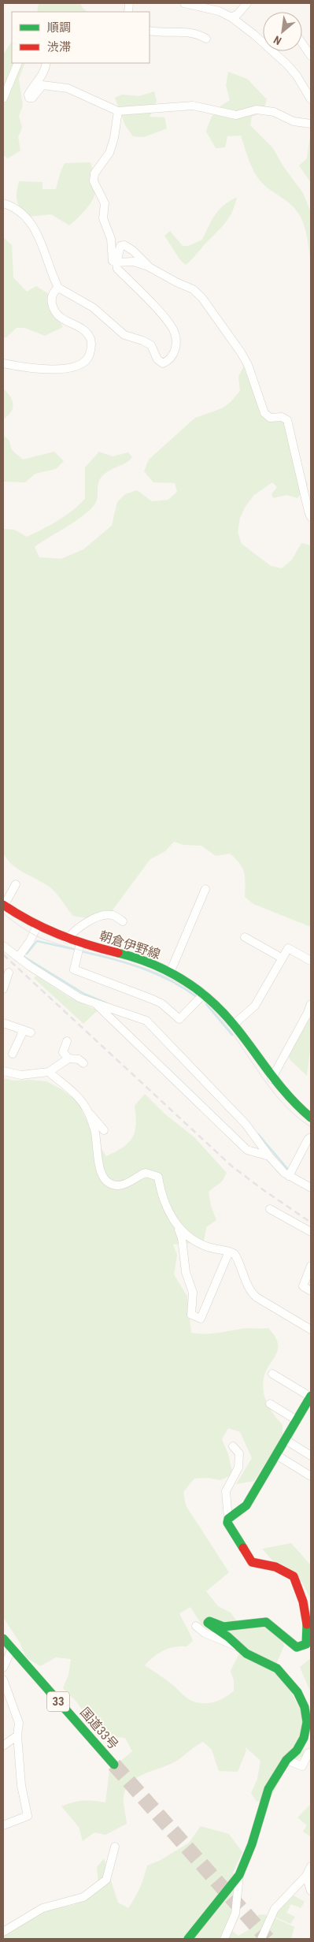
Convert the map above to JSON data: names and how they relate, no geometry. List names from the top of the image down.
{
  "streets": {
    "main road": ["朝倉伊野線", "33", "国道33号"]
  },
  "legend": ["順調", "渋滞"],
  "north": "bottom left"
}
